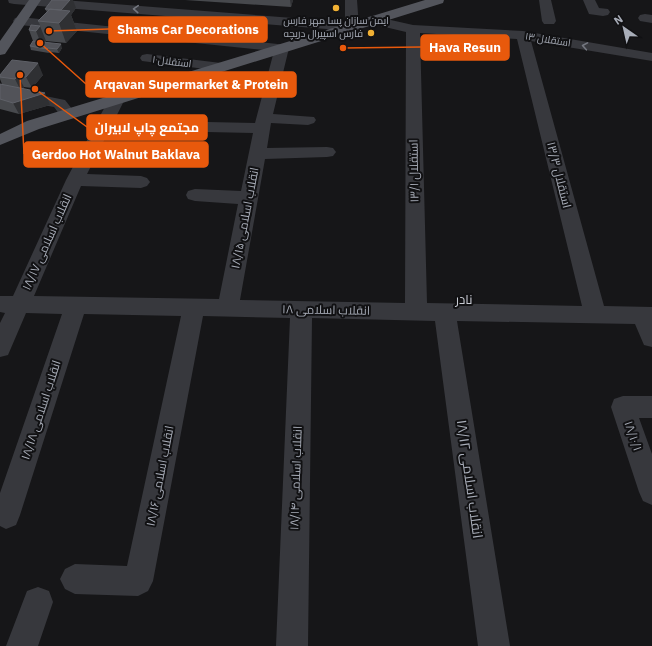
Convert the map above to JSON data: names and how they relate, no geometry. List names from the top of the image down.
{
  "streets": {
    "street": [
      "۱۳ استقلال",
      "استقلال۱۰",
      "۱۳/۱ استقلال",
      "۱۳/۳ استقلال",
      "۱۸/۱۵ انقلاب اسلامی",
      "۱۸/۱۷ انقلاب اسلامی",
      "۱۸ انقلاب اسلامی",
      "۱۸/۱۸ انقلاب اسلامی",
      "۱۸/۱۰/۱",
      "۱۸/۱۶ انقلاب اسلامی",
      "۱۸/۱۴ انقلاب اسلامی",
      "۱۸/۱۲ انقلاب اسلامی"
    ]
  },
  "crossings": [
    ["۱۳ استقلال", "۱۳/۱ استقلال"],
    ["۱۳ استقلال", "۱۳/۳ استقلال"],
    ["۱۳/۱ استقلال", "۱۸ انقلاب اسلامی"],
    ["۱۳/۳ استقلال", "۱۸ انقلاب اسلامی"],
    ["۱۸/۱۵ انقلاب اسلامی", "۱۸ انقلاب اسلامی"],
    ["۱۸/۱۷ انقلاب اسلامی", "۱۸ انقلاب اسلامی"],
    ["۱۸ انقلاب اسلامی", "۱۸/۱۸ انقلاب اسلامی"],
    ["۱۸ انقلاب اسلامی", "۱۸/۱۶ انقلاب اسلامی"],
    ["۱۸ انقلاب اسلامی", "۱۸/۱۴ انقلاب اسلامی"],
    ["۱۸ انقلاب اسلامی", "۱۸/۱۲ انقلاب اسلامی"]
  ],
  "one_way": ["۱۳ استقلال"],
  "districts": ["نادر"],
  "places": [
    "ایمن سازان پسا مهر فارس",
    "Shams Car Decorations",
    "فارس اسپیرال دریچه",
    "Arqavan Supermarket & Protein",
    "Hava Resun",
    "Gerdoo Hot Walnut Baklava",
    "مجتمع چاپ لابيران"
  ],
  "north": "top left"
}
